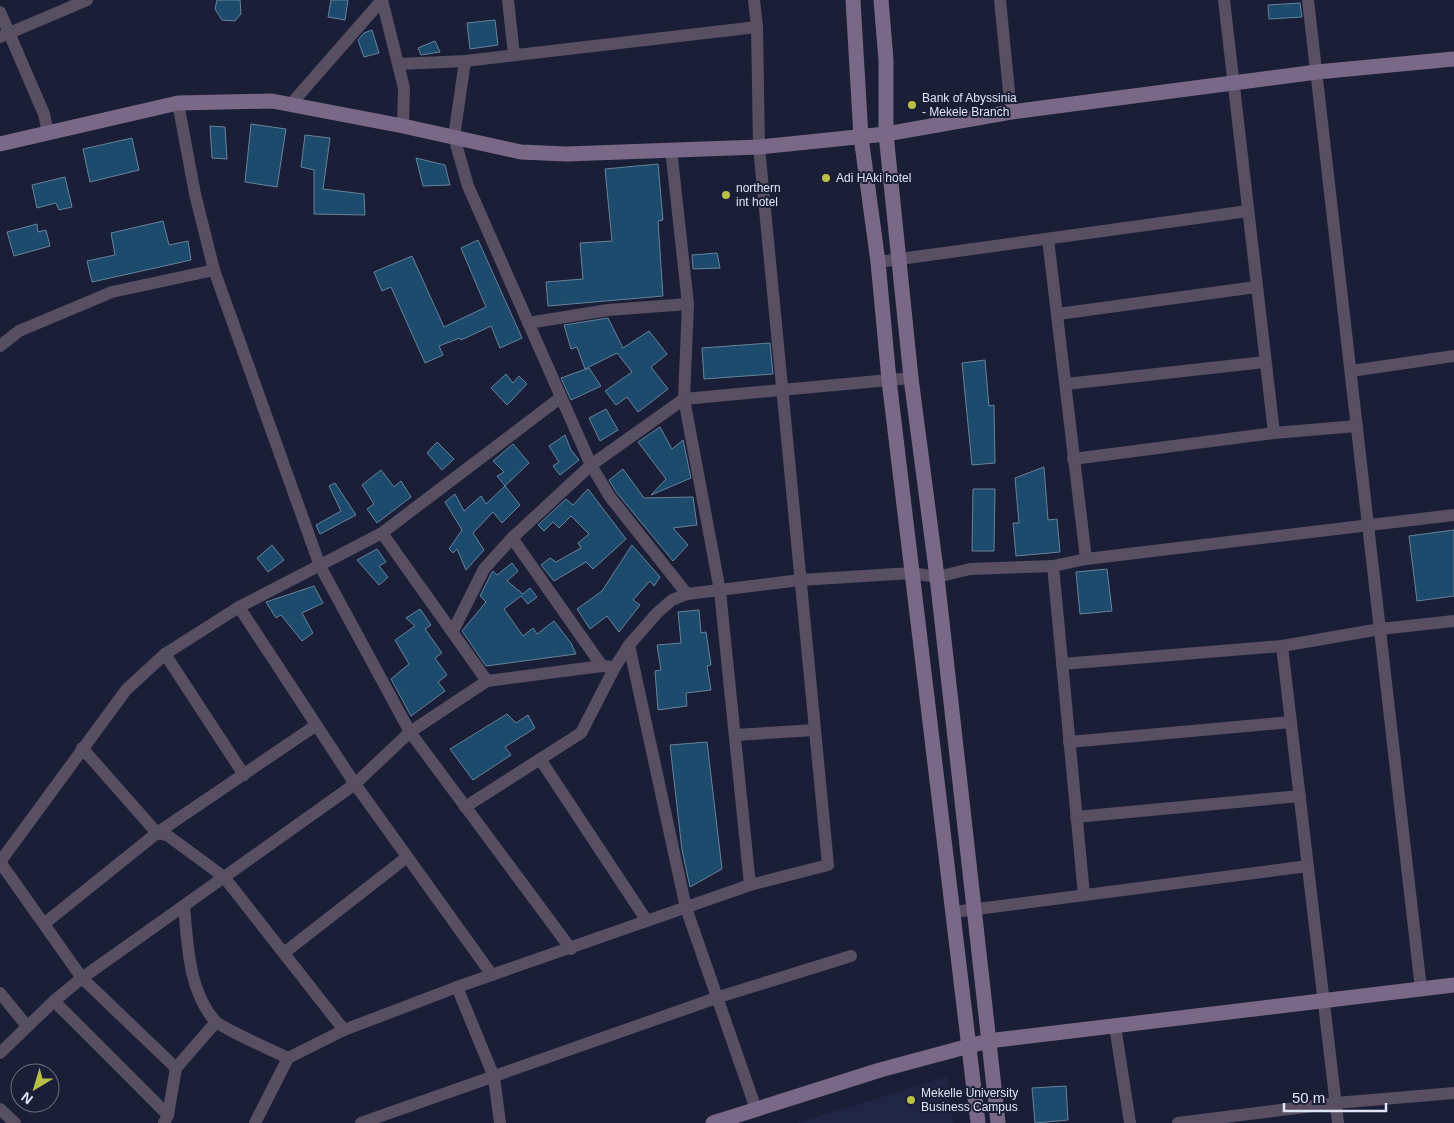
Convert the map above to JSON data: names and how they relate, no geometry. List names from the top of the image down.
{
  "places": [
    "Bank of Abyssinia - Mekele Branch",
    "Adi HAki hotel",
    "northern int hotel",
    "Mekelle University Business Campus"
  ],
  "scale_bar": "50 m",
  "north": "bottom left"
}
